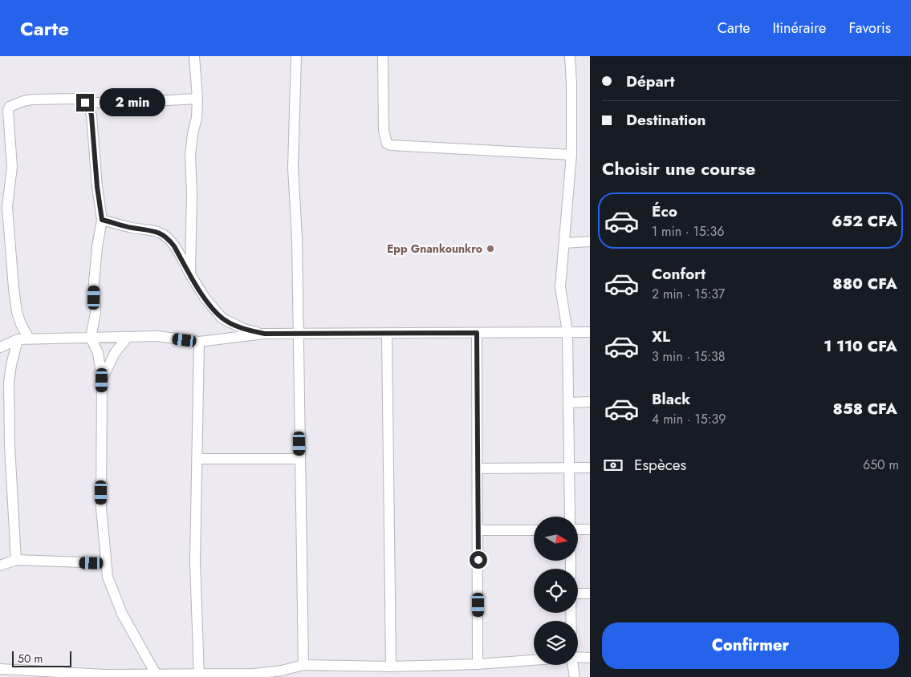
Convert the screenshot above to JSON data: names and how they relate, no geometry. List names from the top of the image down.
{
  "places": ["Epp Gnankounkro"],
  "scale_bar": "50 m",
  "north": "right",
  "page": {
    "header": "Carte",
    "nav": ["Carte", "Itinéraire", "Favoris"],
    "banner": ["Départ", "Destination"],
    "bubble": "2 min",
    "heading": "Choisir une course",
    "list": [
      {
        "name": "Éco",
        "note": "1 min · 15:36",
        "value": "652 CFA"
      },
      {
        "name": "Confort",
        "note": "2 min · 15:37",
        "value": "880 CFA"
      },
      {
        "name": "XL",
        "note": "3 min · 15:38",
        "value": "1 110 CFA"
      },
      {
        "name": "Black",
        "note": "4 min · 15:39",
        "value": "858 CFA"
      }
    ],
    "pay": ["Espèces", "650 m"],
    "buttons": "Confirmer",
    "scale": "50 m"
  }
}
